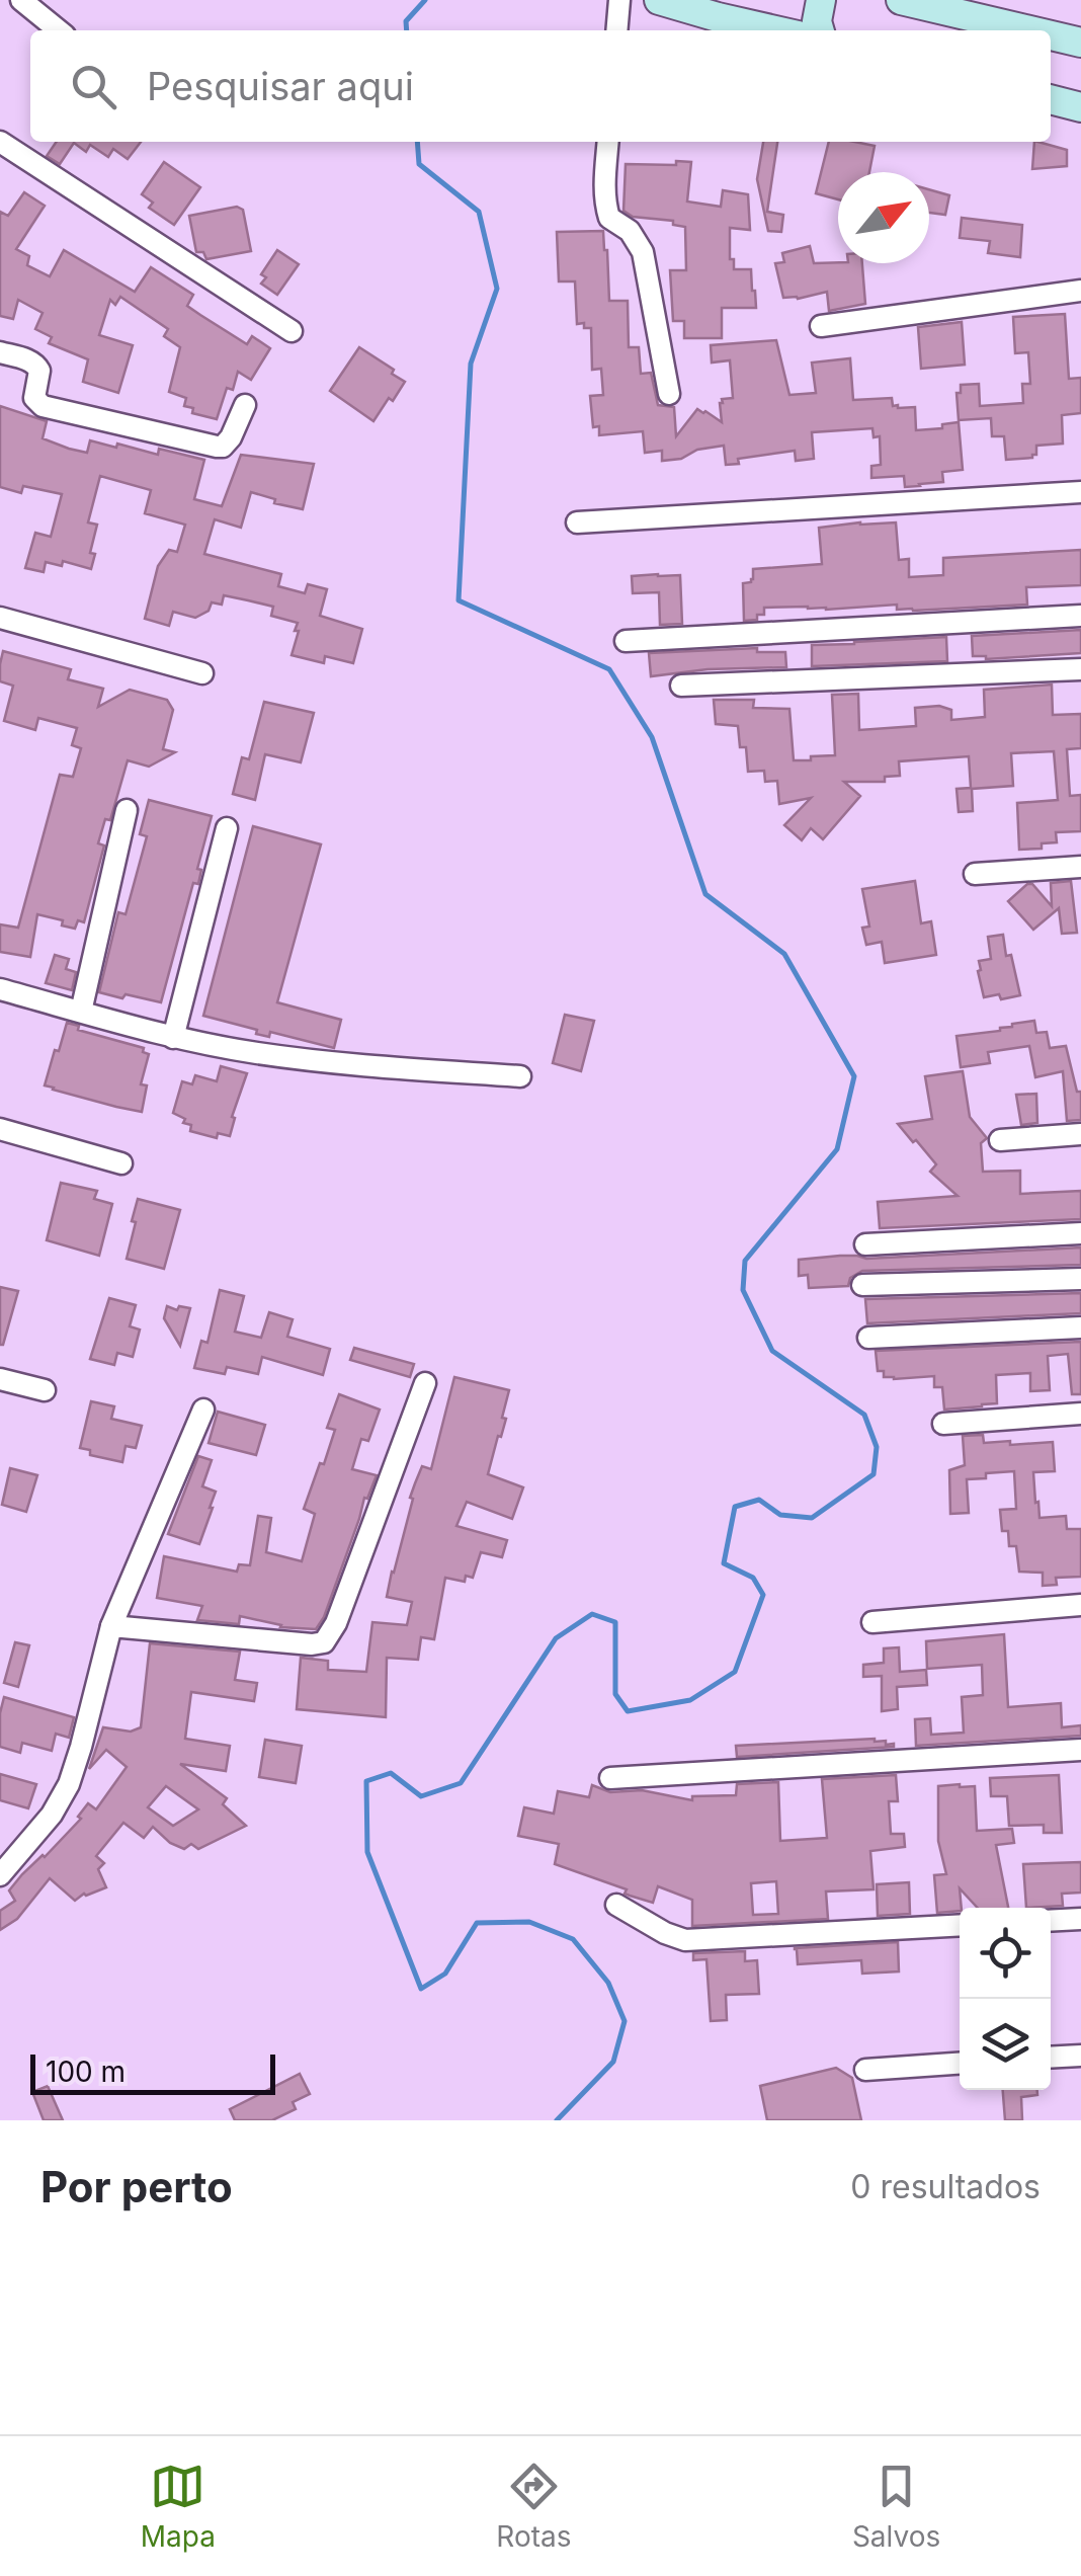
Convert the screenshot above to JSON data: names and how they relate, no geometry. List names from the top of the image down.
{
  "scale_bar": "100 m",
  "north": "top right",
  "page": {
    "search": "Pesquisar aqui",
    "scale": "100 m",
    "heading": ["Por perto", "0 resultados"],
    "nav": ["Mapa", "Rotas", "Salvos"]
  }
}
